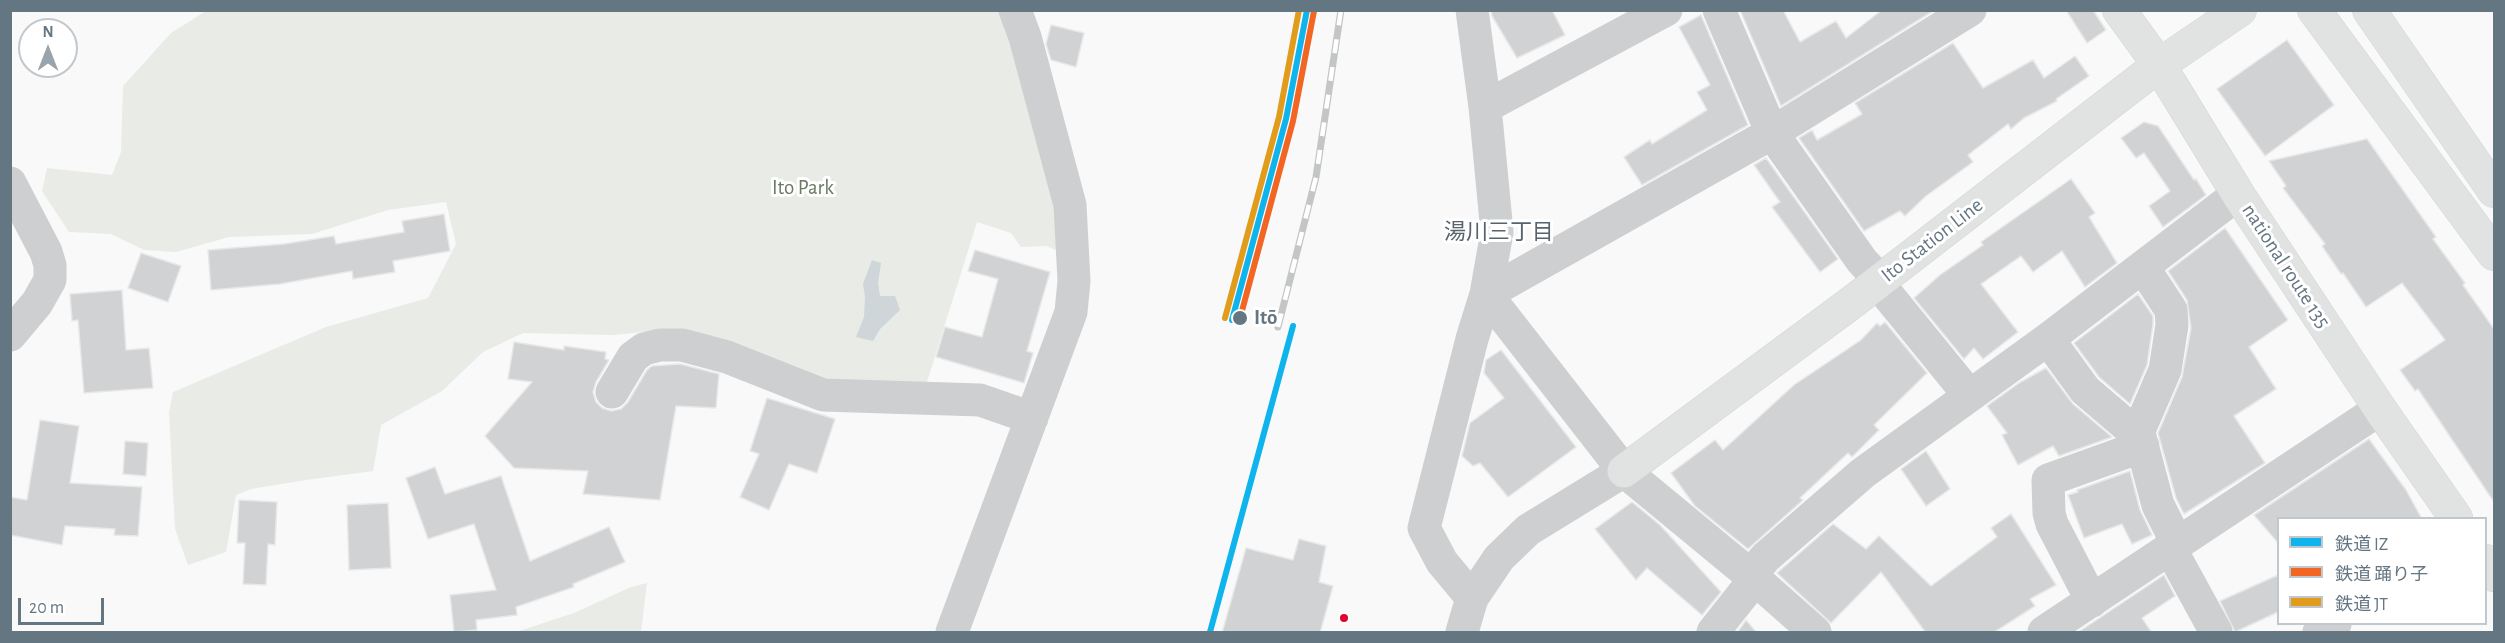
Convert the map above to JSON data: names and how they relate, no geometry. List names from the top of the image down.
{
  "streets": {
    "main road": ["Ito Station Line", "national route 135"]
  },
  "crossings": [
    ["Ito Station Line", "national route 135"]
  ],
  "districts": ["湯川三丁目"],
  "parks": ["Ito Park"],
  "places": ["Itō"],
  "lines": ["rail line IZ", "rail line JT", "rail line 踊り子"],
  "legend": ["鉄道 IZ", "鉄道 踊り子", "鉄道 JT"],
  "scale_bar": "20 m",
  "north": "top"
}
